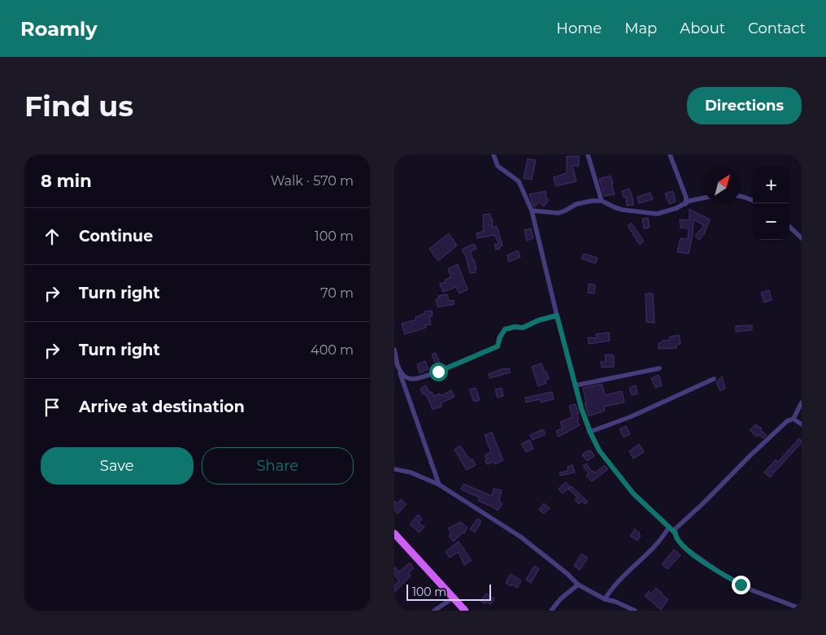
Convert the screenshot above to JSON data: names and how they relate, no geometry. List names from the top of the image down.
{
  "scale_bar": "100 m",
  "north": "top right",
  "page": {
    "header": "Roamly",
    "nav": [
      "Home",
      "Map",
      "About",
      "Contact"
    ],
    "buttons": [
      "Directions",
      ["Save", "Share"]
    ],
    "title": "Find us",
    "heading": ["8 min", "Walk · 570 m"],
    "map_buttons": ["+", "−"],
    "list": [
      ["Continue", "100 m"],
      ["Turn right", "70 m"],
      ["Turn right", "400 m"],
      "Arrive at destination"
    ],
    "scale": "100 m"
  }
}
